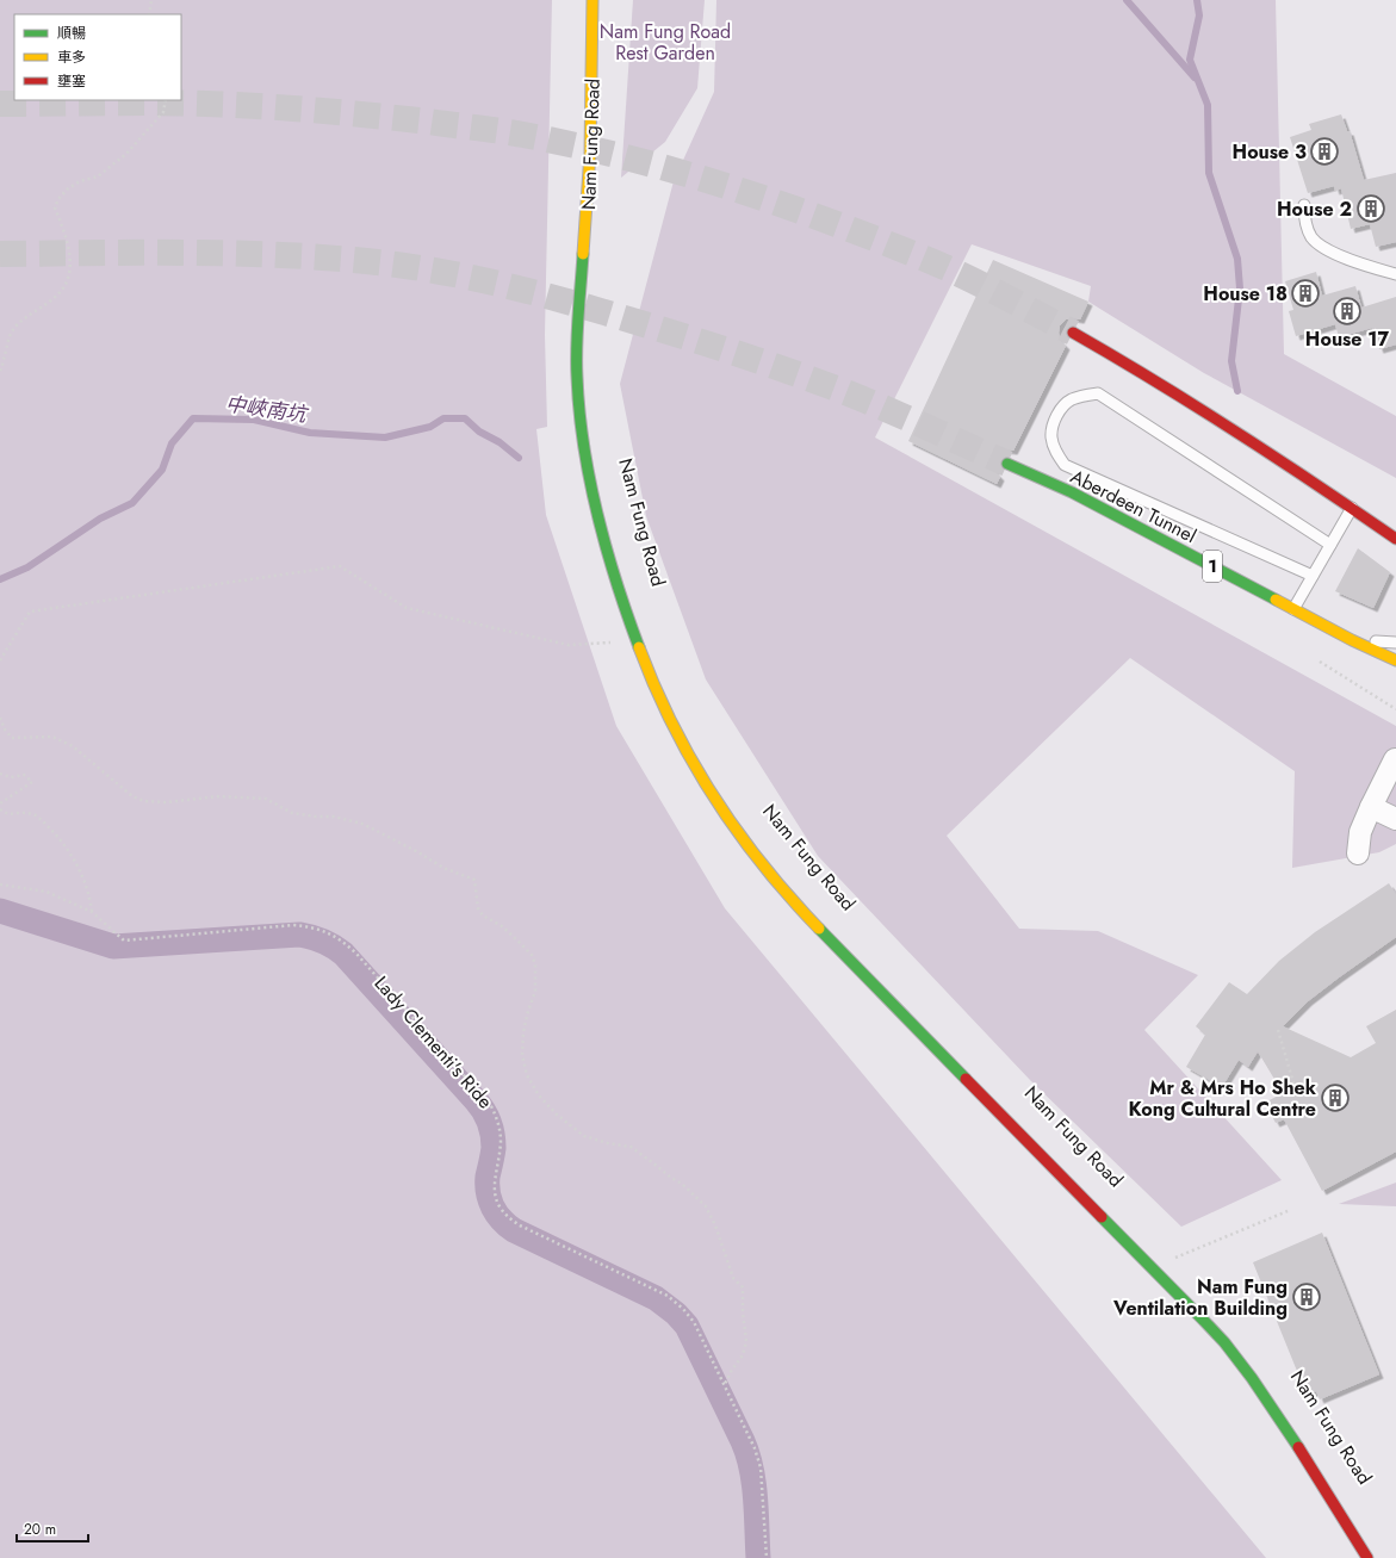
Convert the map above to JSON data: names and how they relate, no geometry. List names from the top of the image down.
{
  "streets": {
    "main road": ["Nam Fung Road", "Aberdeen Tunnel", "1"],
    "path": ["Lady Clementi's Ride"]
  },
  "water": ["中峽南坑"],
  "parks": ["Nam Fung Road Rest Garden"],
  "places": {
    "building": [
      "House 3",
      "House 2",
      "House 18",
      "House 17",
      "Mr & Mrs Ho Shek Kong Cultural Centre",
      "Nam Fung Ventilation Building"
    ]
  },
  "legend": ["順暢", "車多", "壅塞"],
  "scale_bar": "20 m"
}
